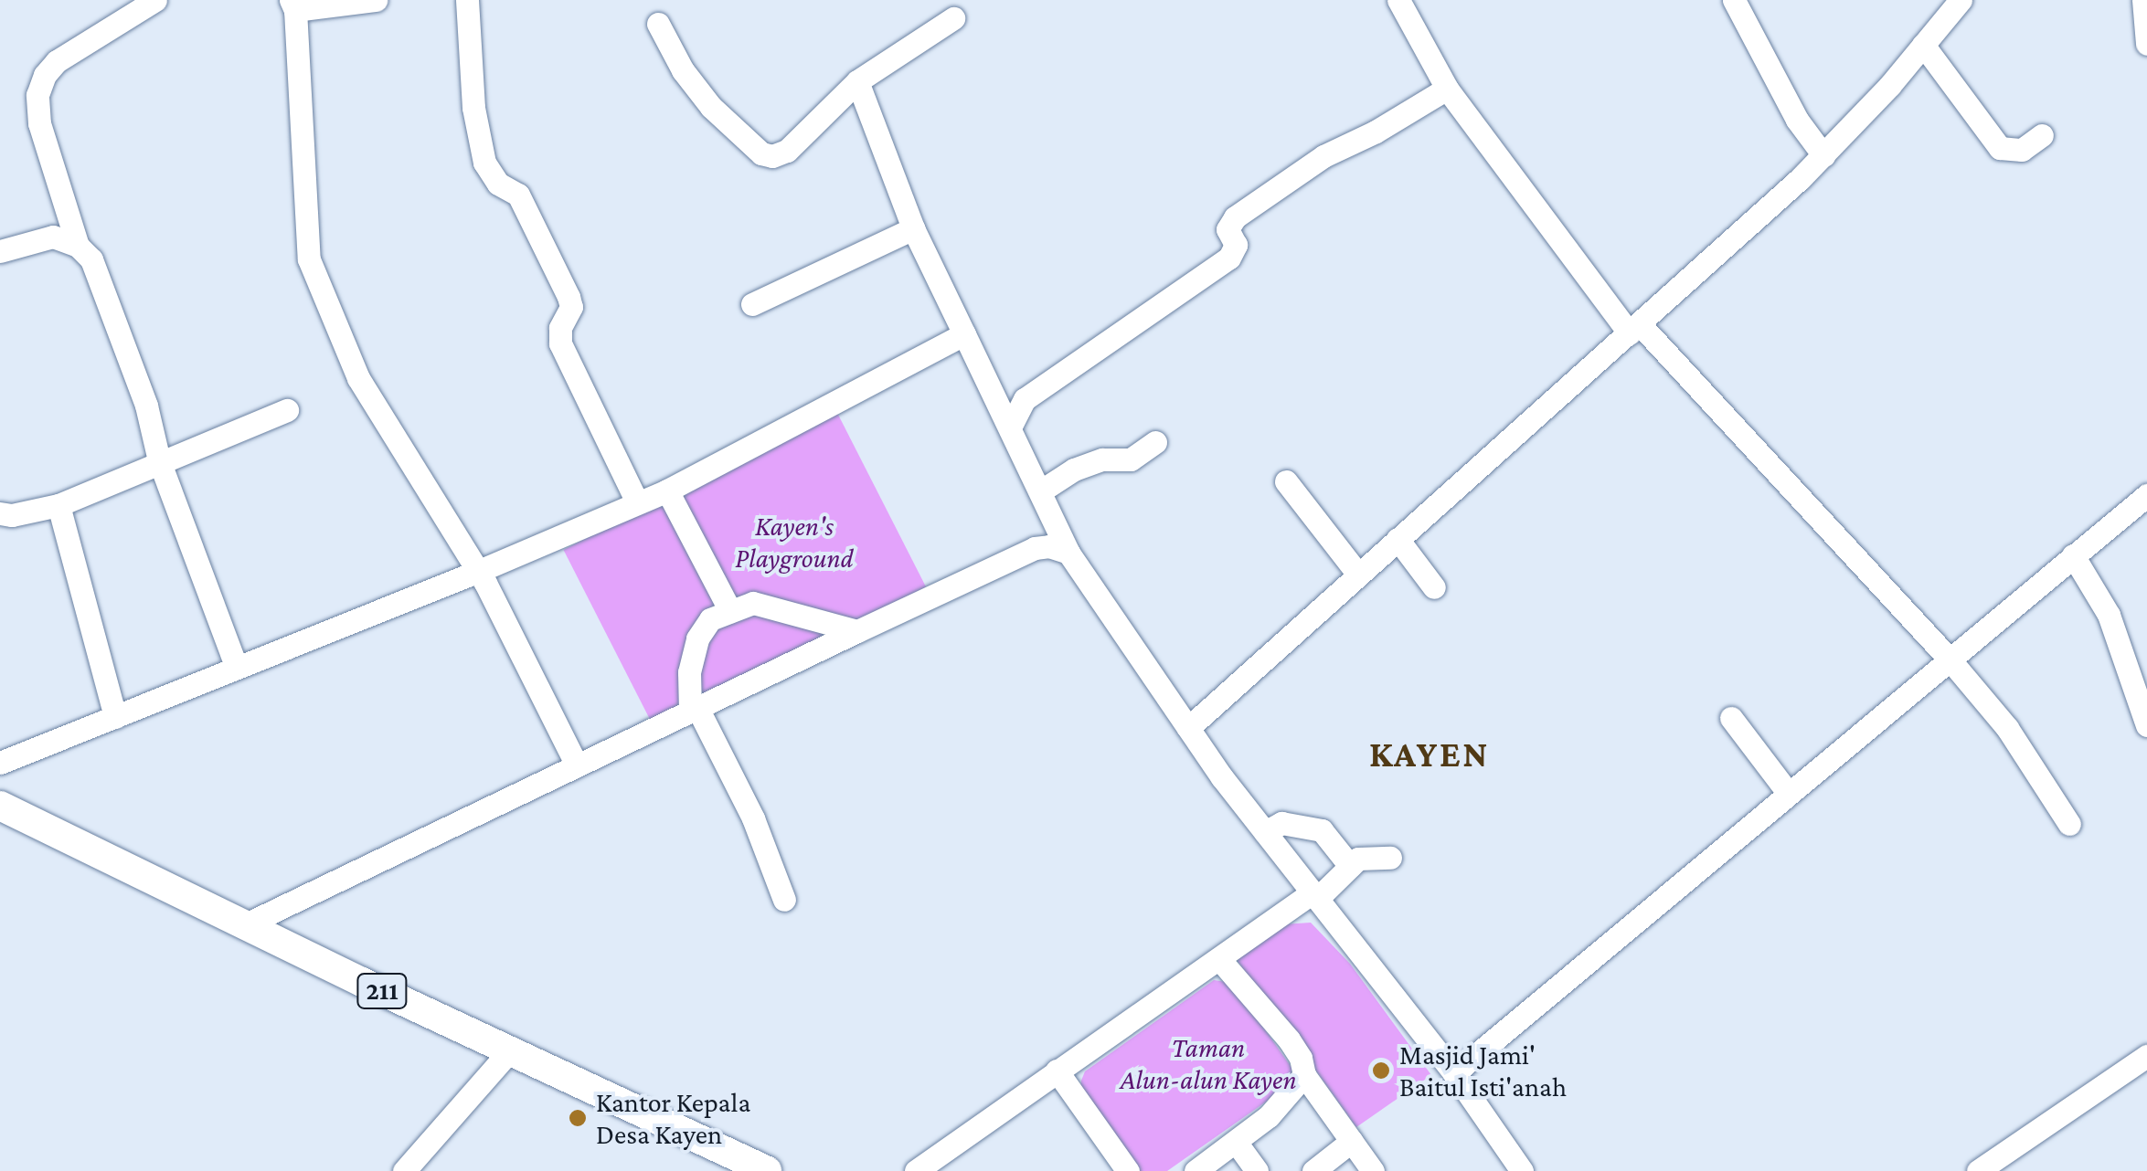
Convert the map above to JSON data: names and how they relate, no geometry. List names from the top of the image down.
{
  "streets": {
    "main road": ["211"]
  },
  "districts": ["KAYEN"],
  "parks": ["Kayen's Playground", "Taman Alun-alun Kayen"],
  "places": ["Masjid Jami' Baitul Isti'anah", "Kantor Kepala Desa Kayen"]
}
